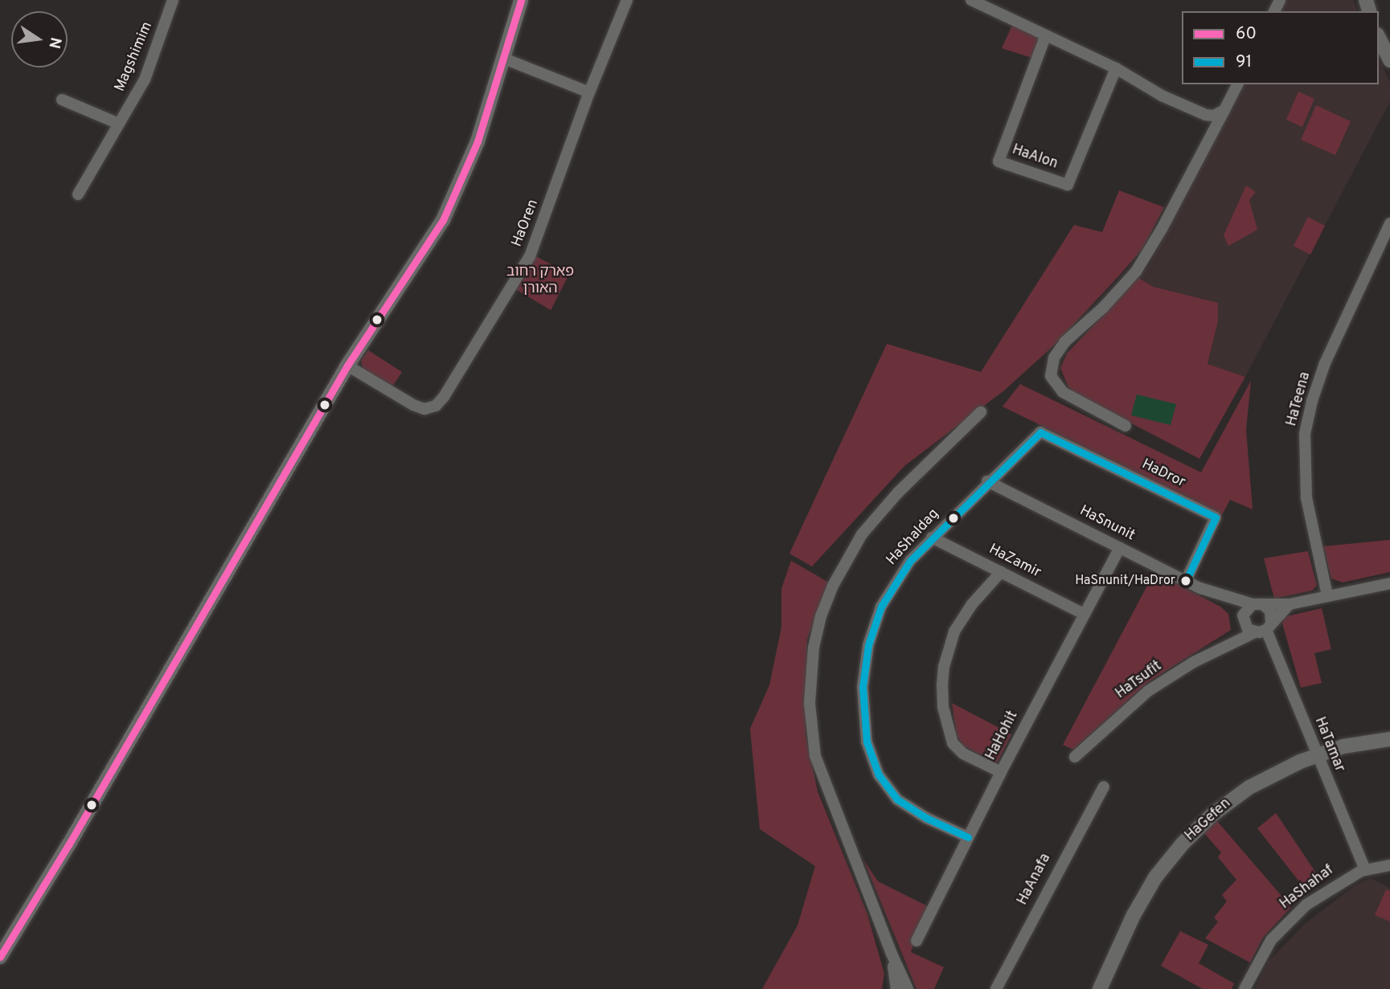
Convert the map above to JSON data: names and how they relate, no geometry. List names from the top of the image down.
{
  "streets": {
    "street": [
      "Magshimim",
      "HaAlon",
      "HaOren",
      "HaTeena",
      "HaDror",
      "HaSnunit",
      "HaShaldag",
      "HaZamir",
      "HaTsufit",
      "HaHohit",
      "HaTamar",
      "HaGefen",
      "HaAnafa",
      "HaShahaf"
    ]
  },
  "crossings": [
    ["HaDror", "HaSnunit"],
    ["HaDror", "HaShaldag"],
    ["HaSnunit", "HaShaldag"],
    ["HaSnunit", "HaTsufit"],
    ["HaSnunit", "HaHohit"],
    ["HaSnunit", "HaTamar"],
    ["HaShaldag", "HaZamir"],
    ["HaShaldag", "HaHohit"],
    ["HaZamir", "HaHohit"],
    ["HaTsufit", "HaTamar"],
    ["HaTamar", "HaGefen"],
    ["HaTamar", "HaShahaf"]
  ],
  "parks": ["פארק רחוב האורן"],
  "places": ["HaSnunit/HaDror"],
  "lines": ["transit line 60", "transit line 91"],
  "legend": ["60", "91"],
  "north": "right"
}
